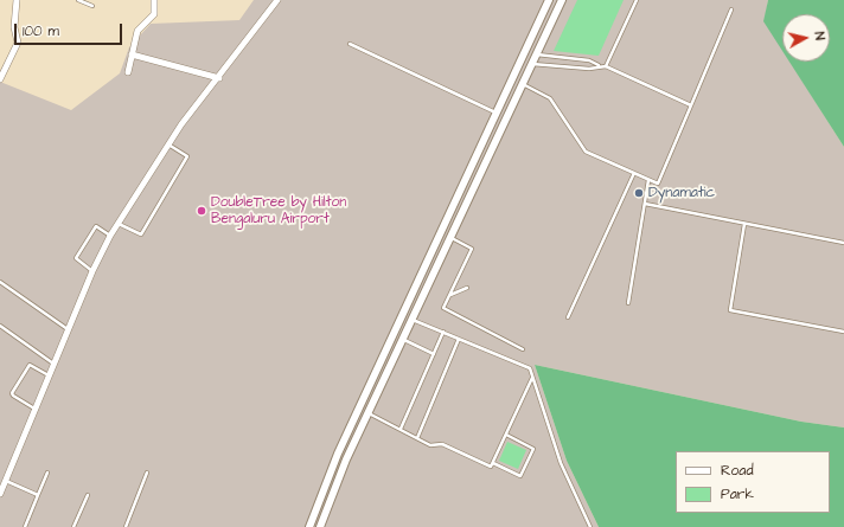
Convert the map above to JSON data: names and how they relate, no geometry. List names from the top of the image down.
{
  "places": ["Dynamatic", "DoubleTree by Hilton Bengaluru Airport"],
  "legend": ["Road", "Park"],
  "scale_bar": "100 m",
  "north": "right"
}
